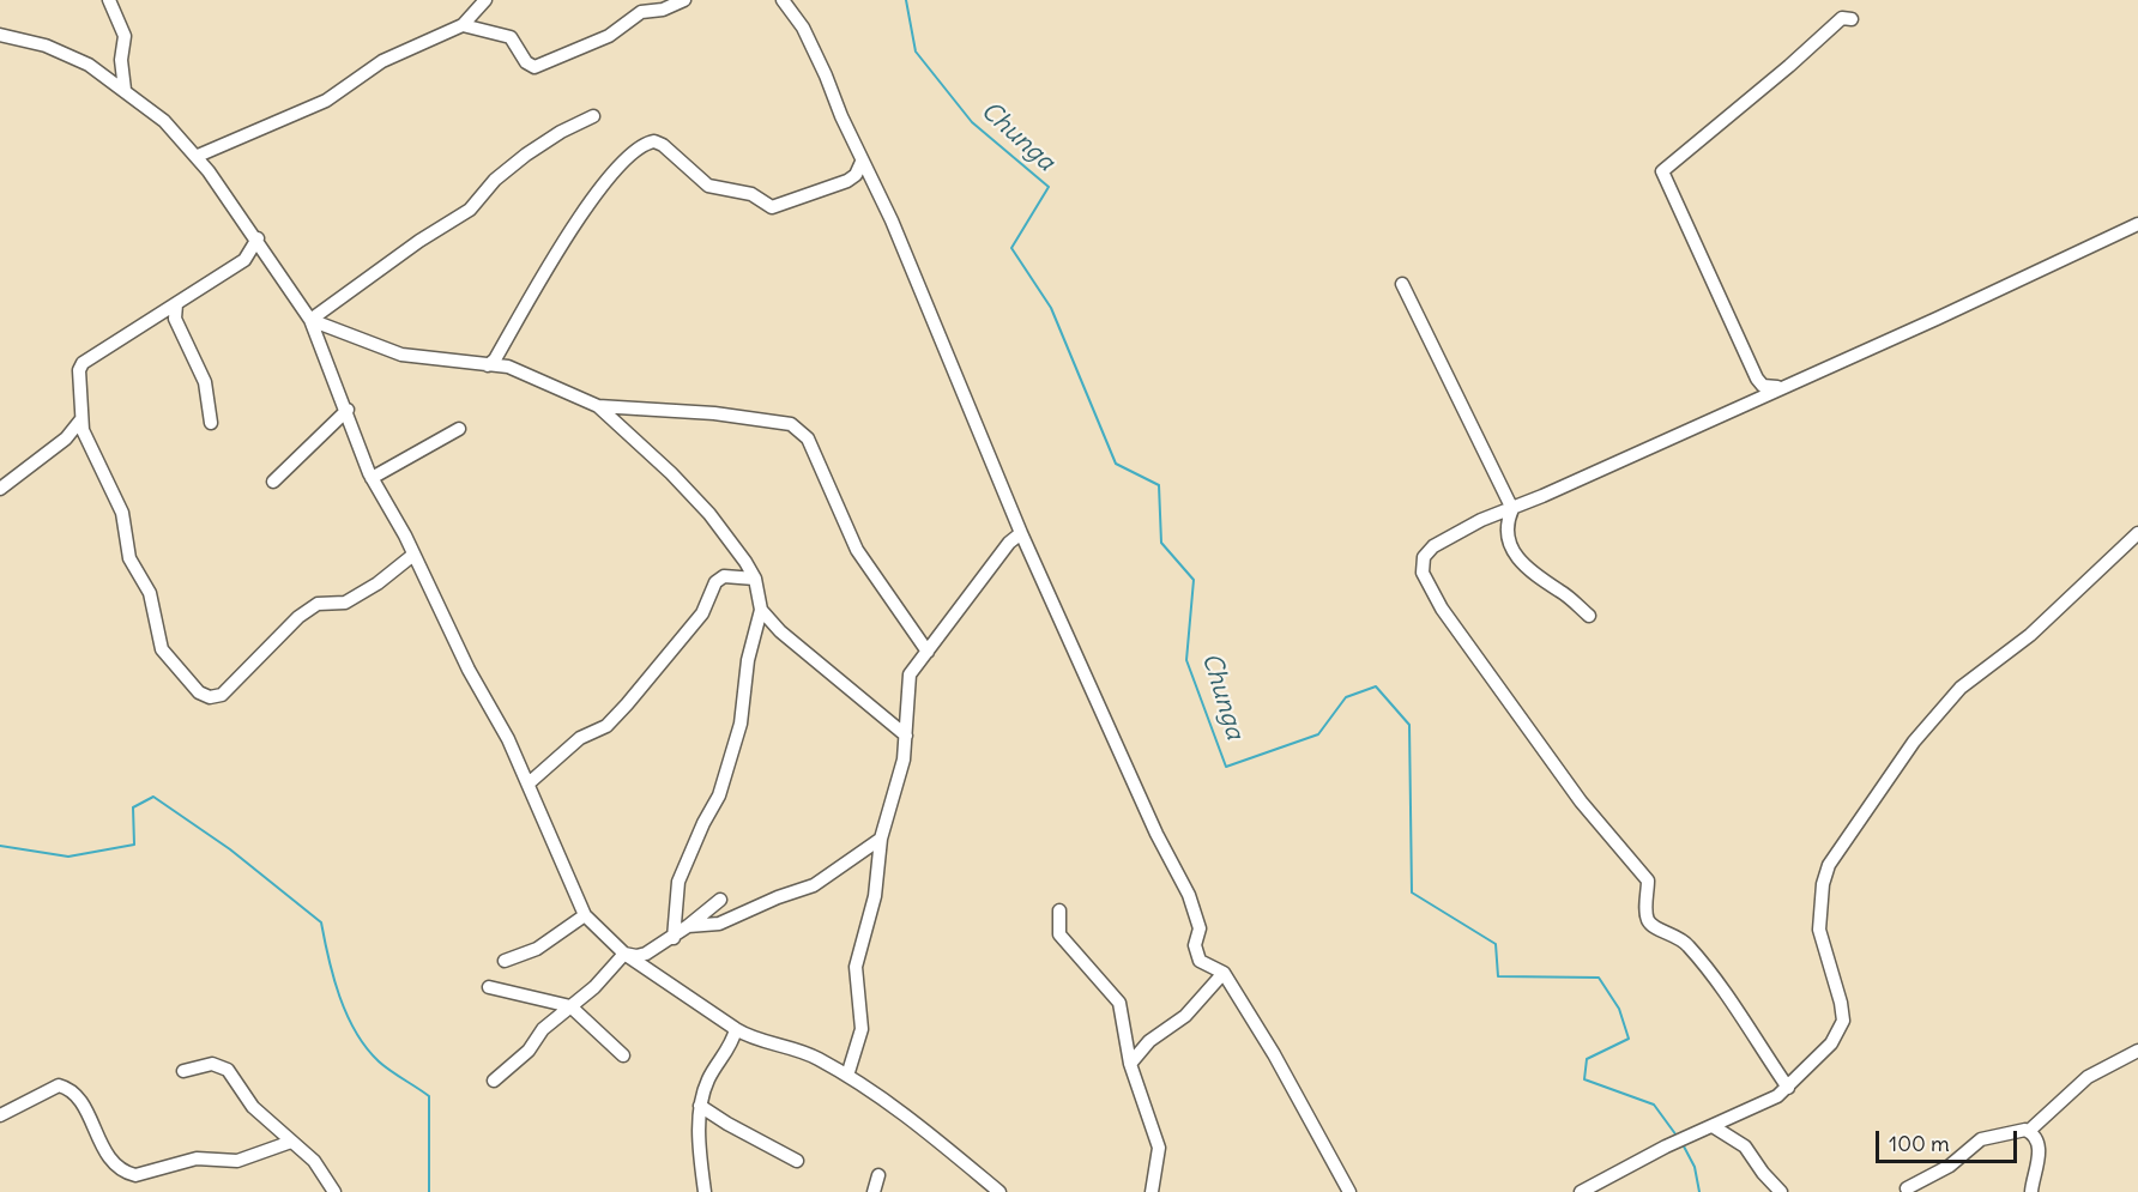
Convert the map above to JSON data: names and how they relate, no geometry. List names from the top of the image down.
{
  "water": ["Chunga"],
  "scale_bar": "100 m"
}
